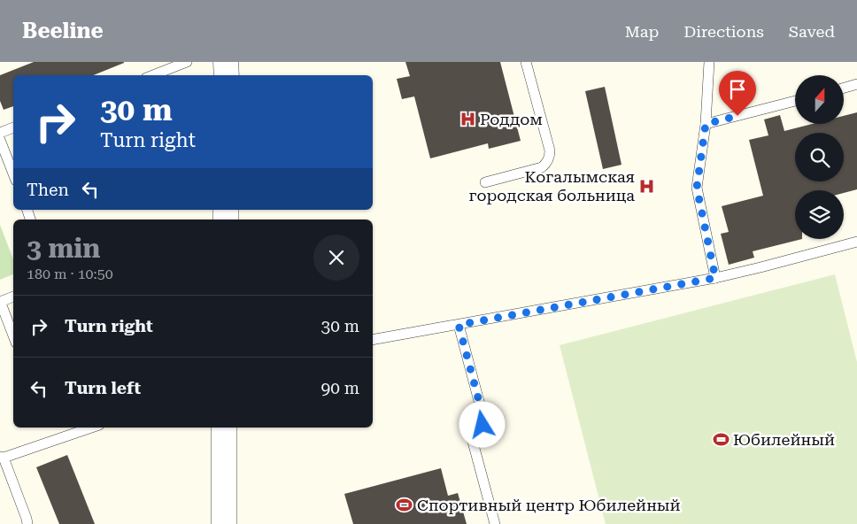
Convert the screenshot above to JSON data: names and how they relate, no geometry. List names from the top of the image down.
{
  "places": {
    "hospital": ["Роддом", "Когалымская городская больница"],
    "sports": ["Юбилейный", "Спортивный центр Юбилейный"]
  },
  "north": "top",
  "page": {
    "header": "Beeline",
    "nav": ["Map", "Directions", "Saved"],
    "turn": ["30 m", "Turn right"],
    "then": "Then",
    "heading": ["3 min", "180 m · 10:50"],
    "list": [
      {
        "name": "Turn right",
        "value": "30 m"
      },
      {
        "name": "Turn left",
        "value": "90 m"
      }
    ]
  }
}
